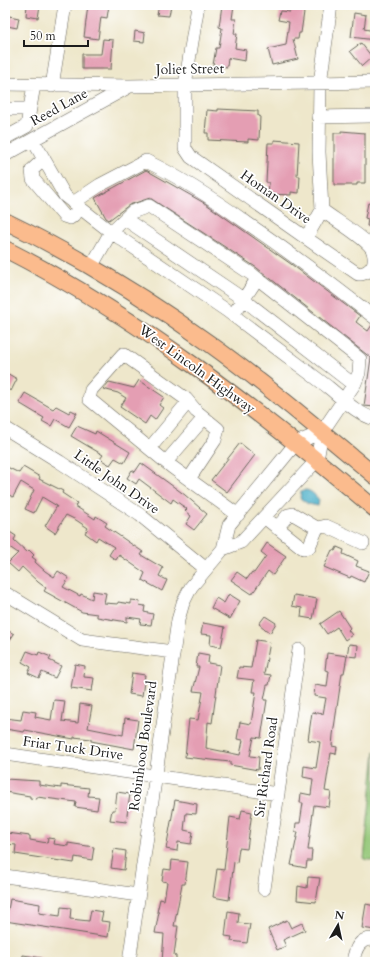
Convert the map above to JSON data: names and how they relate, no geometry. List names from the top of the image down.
{
  "streets": {
    "main road": ["West Lincoln Highway"],
    "street": [
      "Joliet Street",
      "Reed Lane",
      "Homan Drive",
      "Little John Drive",
      "Robinhood Boulevard",
      "Friar Tuck Drive",
      "Sir Richard Road"
    ]
  },
  "crossings": [
    ["Joliet Street", "Reed Lane"],
    ["Joliet Street", "Homan Drive"],
    ["West Lincoln Highway", "Robinhood Boulevard"],
    ["Little John Drive", "Robinhood Boulevard"],
    ["Robinhood Boulevard", "Friar Tuck Drive"],
    ["Friar Tuck Drive", "Sir Richard Road"]
  ],
  "scale_bar": "50 m",
  "north": "top"
}
